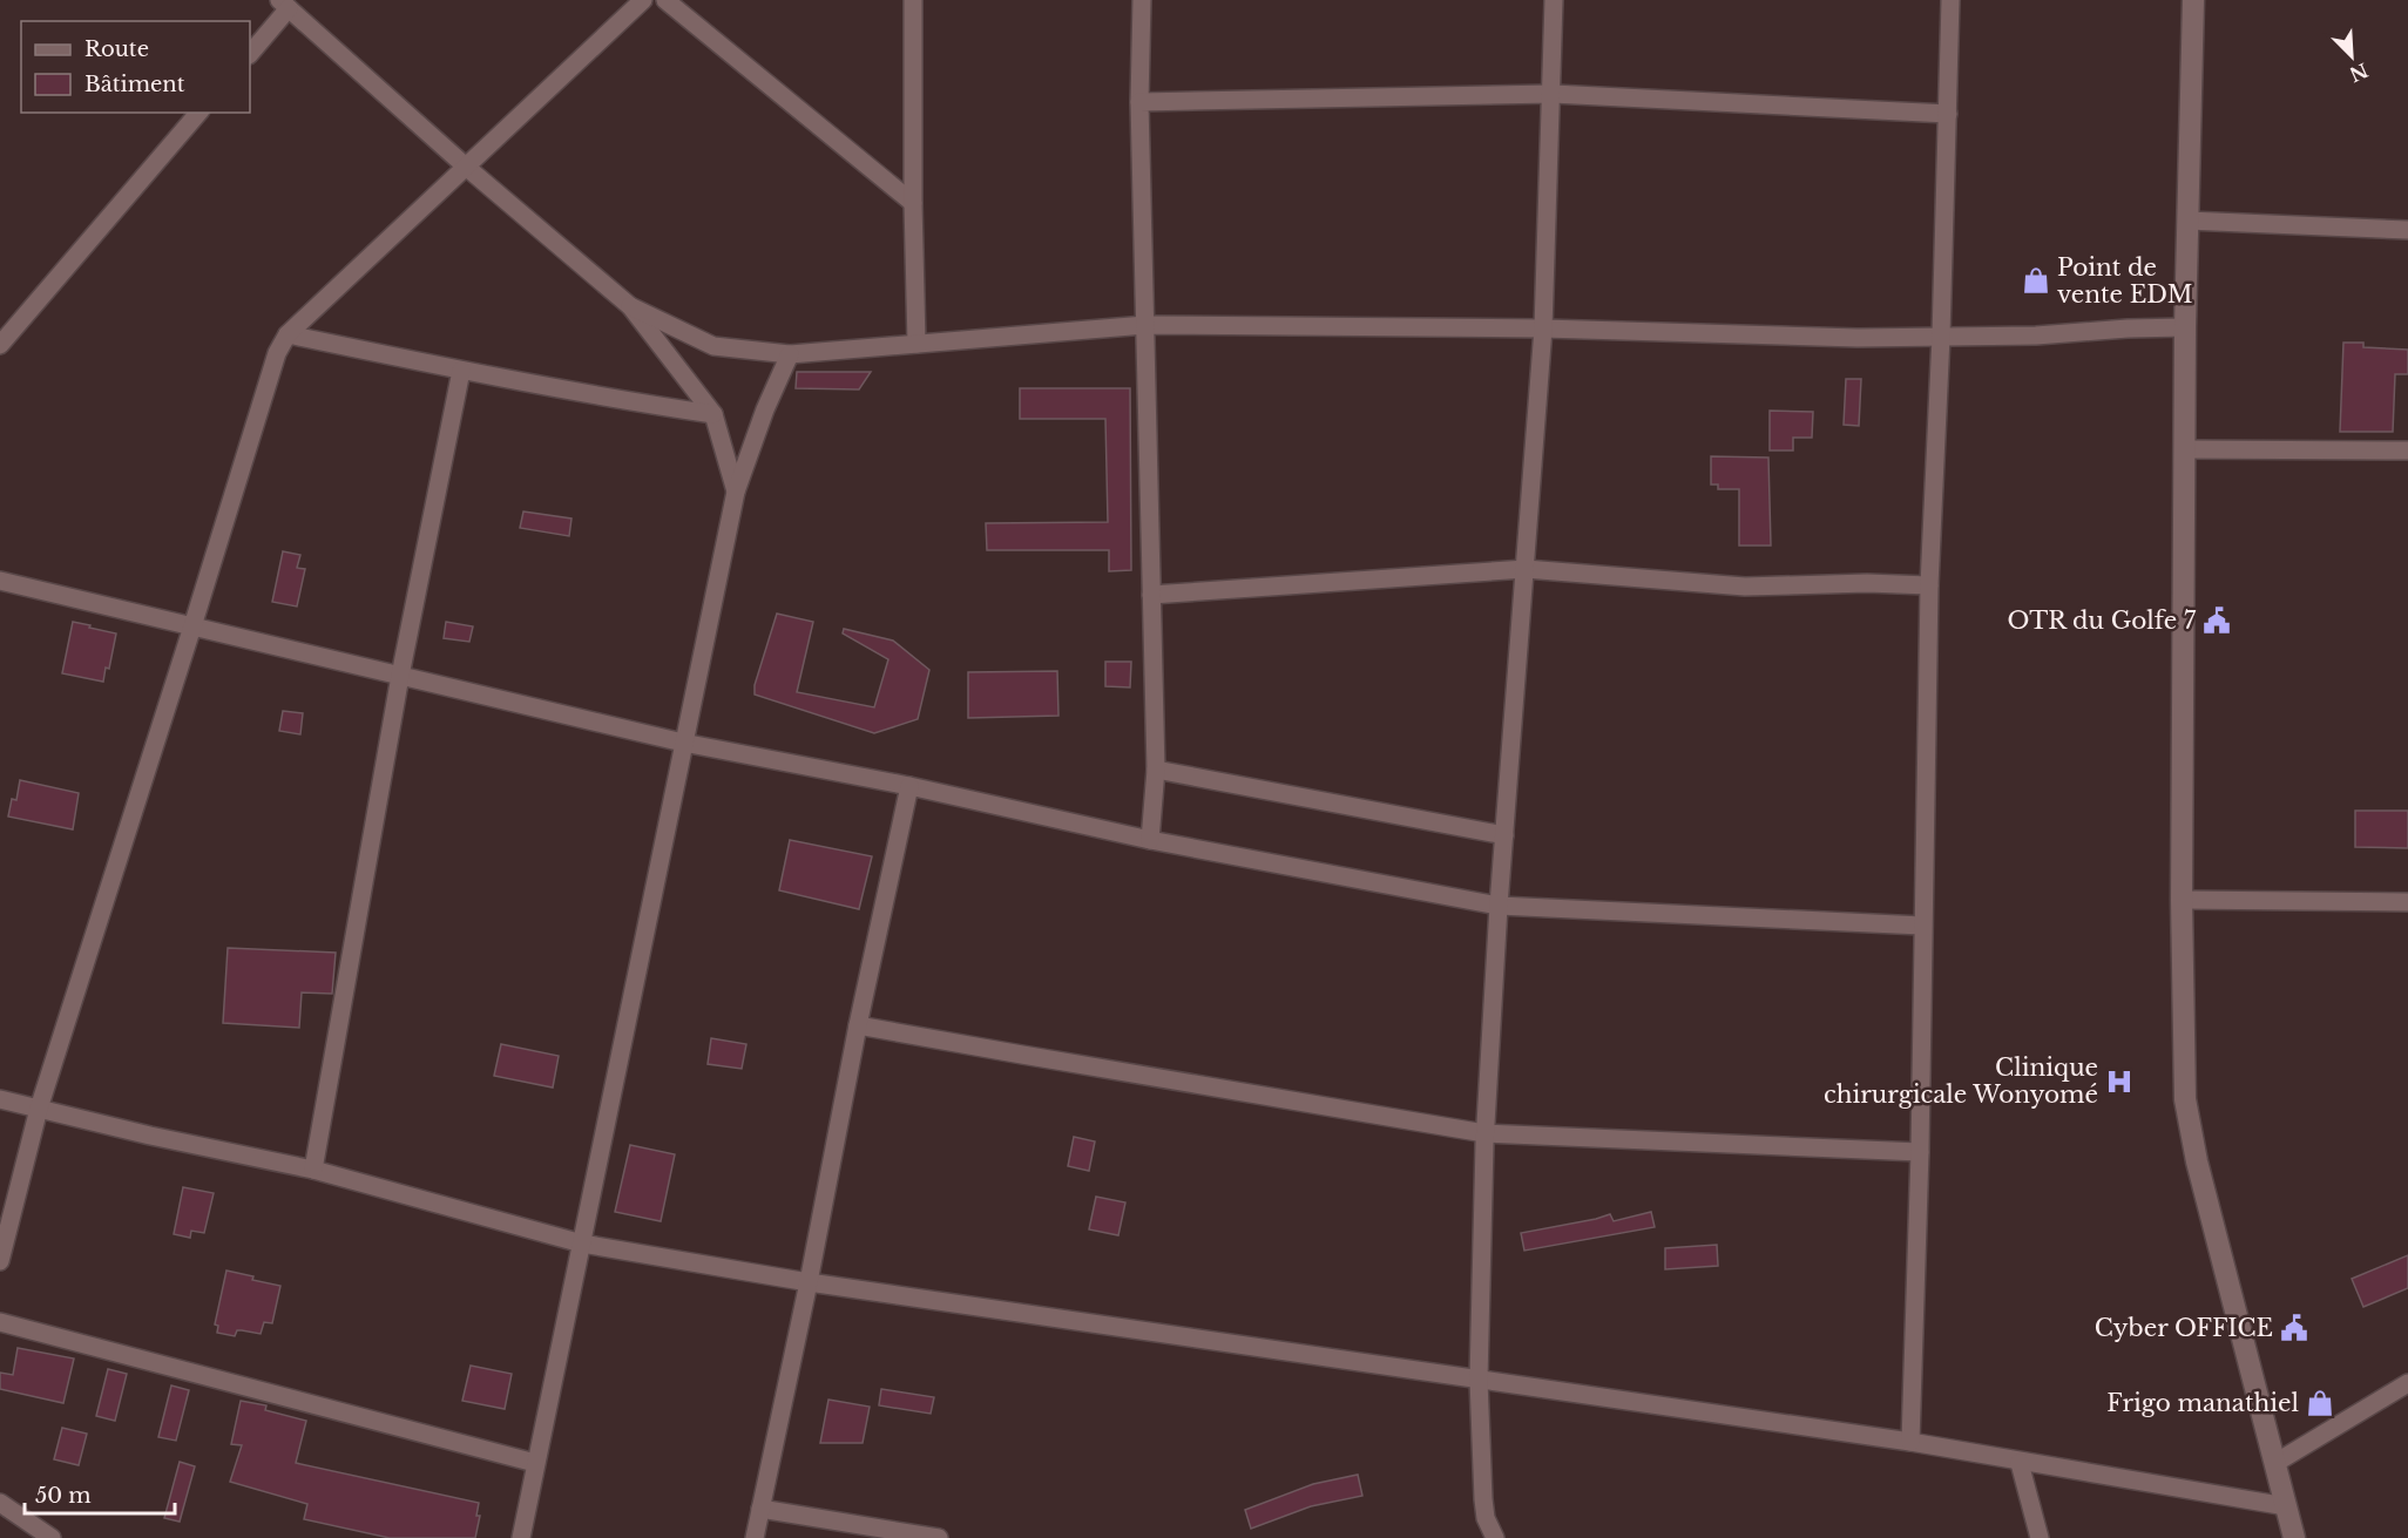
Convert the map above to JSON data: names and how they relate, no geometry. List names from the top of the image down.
{
  "places": {
    "shop": ["Point de vente EDM", "Frigo manathiel"],
    "public building": ["OTR du Golfe 7", "Cyber OFFICE"],
    "hospital": ["Clinique chirurgicale Wonyomé"]
  },
  "legend": ["Route", "Bâtiment"],
  "scale_bar": "50 m",
  "north": "bottom right"
}
